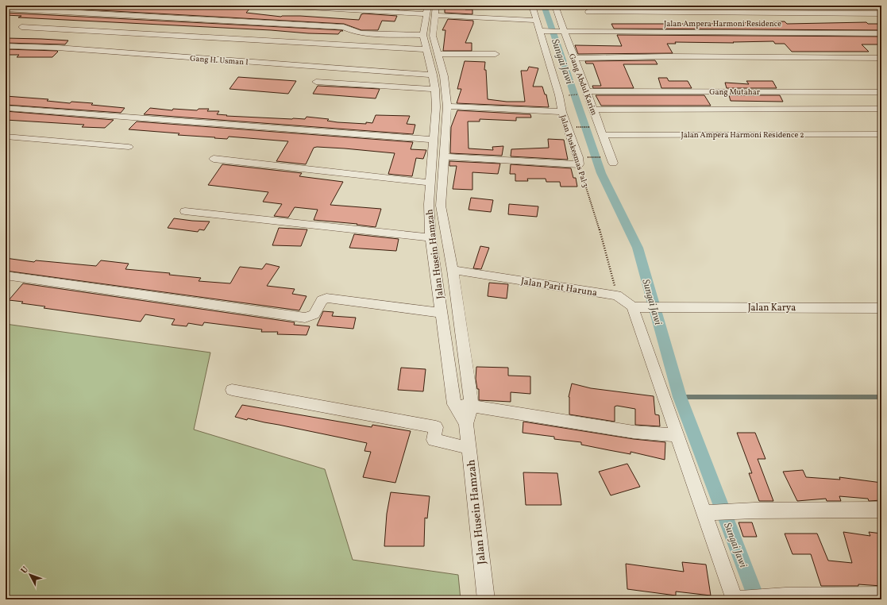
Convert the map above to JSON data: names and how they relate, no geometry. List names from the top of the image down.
{
  "streets": {
    "street": [
      "Jalan Ampera Harmoni Residence",
      "Gang H. Usman I",
      "Gang Abdul Karim",
      "Gang Mutahar",
      "Jalan Ampera Harmoni Residence 2",
      "Jalan Puskesmas Pal 3",
      "Jalan Husein Hamzah",
      "Jalan Parit Haruna",
      "Jalan Karya"
    ]
  },
  "crossings": [
    ["Jalan Ampera Harmoni Residence", "Gang Abdul Karim"],
    ["Jalan Ampera Harmoni Residence", "Jalan Puskesmas Pal 3"],
    ["Gang H. Usman I", "Jalan Husein Hamzah"],
    ["Gang Abdul Karim", "Gang Mutahar"],
    ["Gang Abdul Karim", "Jalan Ampera Harmoni Residence 2"],
    ["Jalan Puskesmas Pal 3", "Jalan Parit Haruna"],
    ["Jalan Husein Hamzah", "Jalan Parit Haruna"],
    ["Jalan Parit Haruna", "Jalan Karya"]
  ],
  "water": ["Sungai Jawi"],
  "north": "top left"
}
